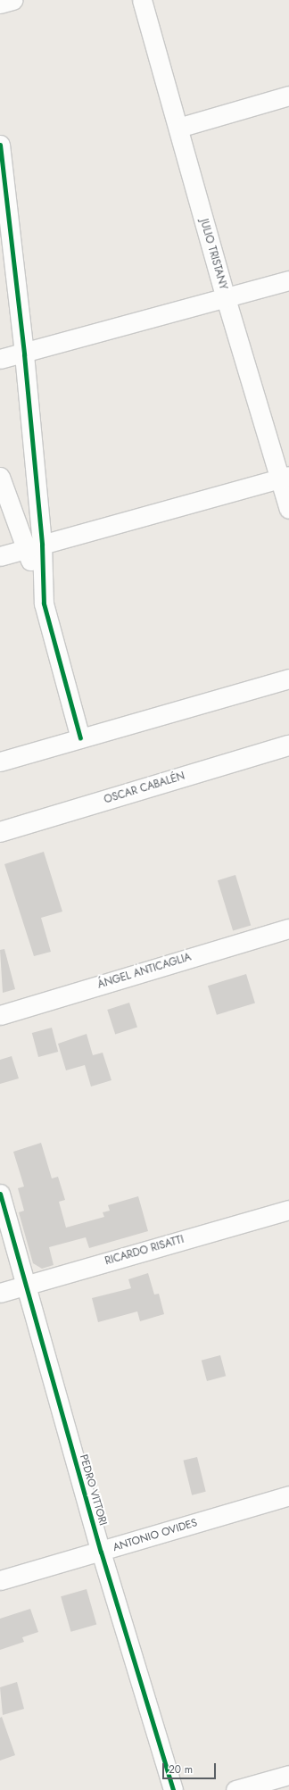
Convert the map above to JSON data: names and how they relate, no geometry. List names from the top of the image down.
{
  "streets": {
    "main road": ["OSCAR CABALÉN"],
    "street": [
      "JULIO TRISTANY",
      "ÁNGEL ANTICAGLIA",
      "RICARDO RISATTI",
      "PEDRO VITTORI",
      "ANTONIO OVIDES"
    ]
  },
  "crossings": [
    ["RICARDO RISATTI", "PEDRO VITTORI"],
    ["PEDRO VITTORI", "ANTONIO OVIDES"]
  ],
  "scale_bar": "20 m"
}
